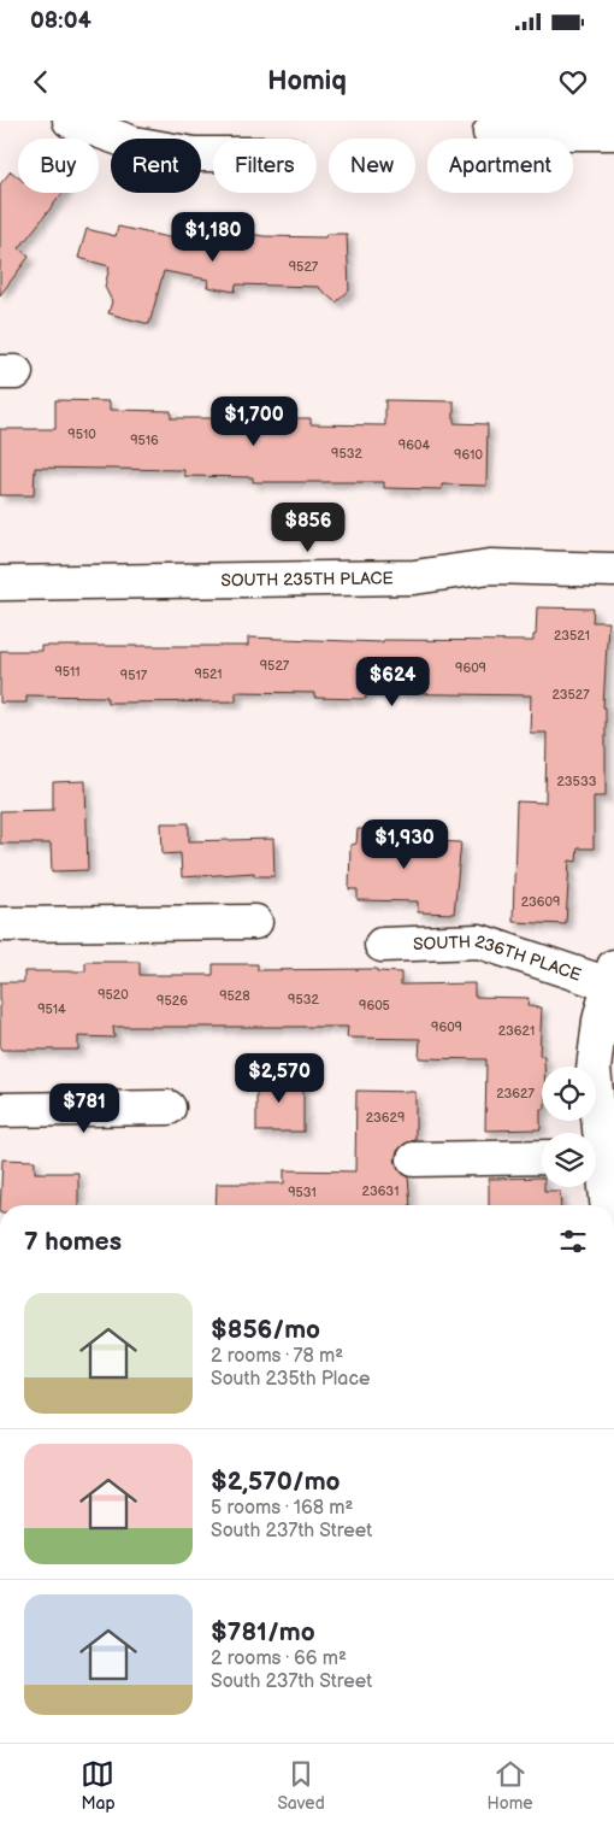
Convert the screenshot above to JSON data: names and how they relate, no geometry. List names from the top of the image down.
{
  "streets": {
    "street": ["SOUTH 235TH PLACE", "SOUTH 236TH PLACE"]
  },
  "house_numbers": [
    "9527",
    "9510",
    "9516",
    "9604",
    "9532",
    "9610",
    "23521",
    "9527",
    "9609",
    "9511",
    "9521",
    "9517",
    "23527",
    "23533",
    "23609",
    "9520",
    "9528",
    "9532",
    "9526",
    "9605",
    "9514",
    "9609",
    "23621",
    "23627",
    "23629",
    "23631",
    "9531"
  ],
  "page": {
    "status": "08:04",
    "header": "Homiq",
    "chip": [
      "Buy",
      "Rent",
      "Filters",
      "New",
      "Apartment"
    ],
    "price": [
      "$1,180",
      "$1,700",
      "$856",
      "$624",
      "$1,930",
      "$2,570",
      "$781"
    ],
    "heading": "7 homes",
    "list": [
      {
        "name": "$856/mo",
        "note": "2 rooms · 78 m² · South 235th Place"
      },
      {
        "name": "$2,570/mo",
        "note": "5 rooms · 168 m² · South 237th Street"
      },
      {
        "name": "$781/mo",
        "note": "2 rooms · 66 m² · South 237th Street"
      }
    ],
    "tabs": ["Map", "Saved", "Home"]
  }
}
